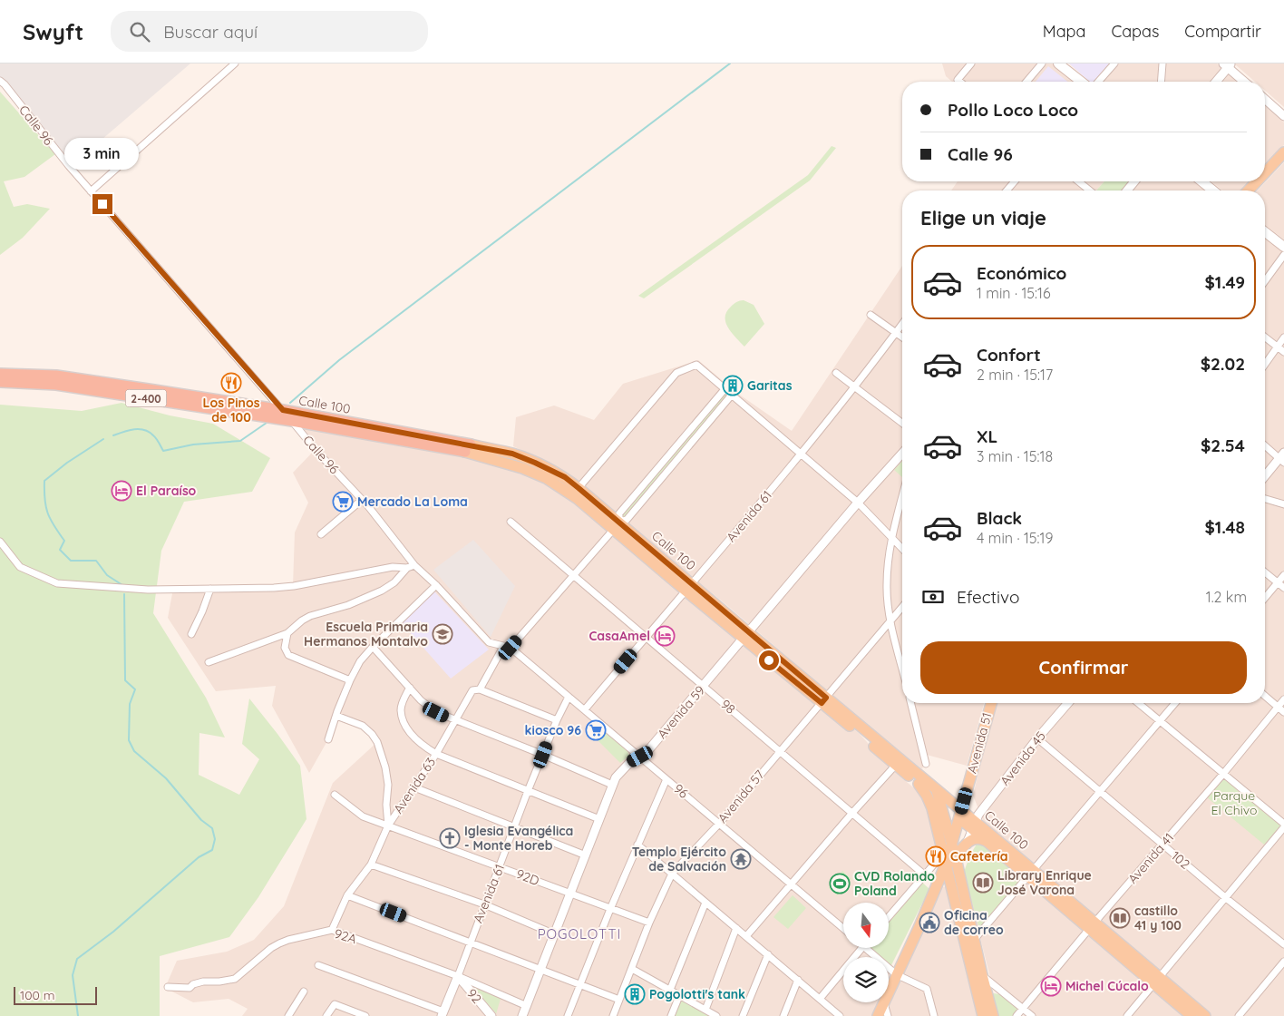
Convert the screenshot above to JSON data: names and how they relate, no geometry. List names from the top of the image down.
{
  "streets": {
    "highway": ["2-400", "Calle 100"],
    "main road": ["Avenida 51"],
    "street": [
      "Calle 96",
      "Avenida 61",
      "98",
      "Avenida 59",
      "Avenida 45",
      "Avenida 63",
      "96",
      "Avenida 57",
      "Avenida 41",
      "102",
      "92D",
      "92A",
      "92"
    ]
  },
  "crossings": [
    ["Calle 96", "Calle 100"],
    ["Calle 96", "Avenida 63"],
    ["Calle 96", "96"],
    ["Calle 100", "Avenida 61"],
    ["Calle 100", "Avenida 59"],
    ["Calle 100", "Avenida 51"],
    ["Calle 100", "Avenida 45"],
    ["Calle 100", "Avenida 63"],
    ["Calle 100", "Avenida 57"],
    ["Calle 100", "Avenida 41"],
    ["Avenida 61", "98"],
    ["Avenida 61", "96"],
    ["Avenida 61", "92D"],
    ["Avenida 61", "92A"],
    ["Avenida 61", "92"],
    ["98", "Avenida 59"],
    ["98", "Avenida 63"],
    ["98", "Avenida 57"],
    ["Avenida 59", "96"],
    ["Avenida 59", "92D"],
    ["Avenida 59", "92A"],
    ["Avenida 45", "102"],
    ["Avenida 63", "96"],
    ["Avenida 63", "92D"],
    ["Avenida 63", "92A"],
    ["96", "Avenida 57"],
    ["Avenida 57", "92D"],
    ["Avenida 41", "102"],
    ["92A", "92"]
  ],
  "districts": ["POGOLOTTI"],
  "parks": ["Parque El Chivo"],
  "places": {
    "restaurant": ["Los Pinos de 100", "Cafetería"],
    "building": ["Garitas", "Pogolotti's tank"],
    "hotel": ["El Paraíso", "CasaAmel", "Michel Cúcalo"],
    "supermarket": ["Mercado La Loma", "kiosco 96"],
    "school or university": ["Escuela Primaria Hermanos Montalvo"],
    "church": ["Iglesia Evangélica - Monte Horeb"],
    "temple": ["Templo Ejército de Salvación"],
    "library": ["Library Enrique José Varona", "castillo 41 y 100"],
    "sports": ["CVD Rolando Poland"],
    "public building": ["Oficina de correo"]
  },
  "scale_bar": "100 m",
  "north": "bottom",
  "page": {
    "header": "Swyft",
    "search": "Buscar aquí",
    "nav": ["Mapa", "Capas", "Compartir"],
    "banner": ["Pollo Loco Loco", "Calle 96"],
    "bubble": "3 min",
    "heading": "Elige un viaje",
    "list": [
      {
        "name": "Económico",
        "note": "1 min · 15:16",
        "value": "$1.49"
      },
      {
        "name": "Confort",
        "note": "2 min · 15:17",
        "value": "$2.02"
      },
      {
        "name": "XL",
        "note": "3 min · 15:18",
        "value": "$2.54"
      },
      {
        "name": "Black",
        "note": "4 min · 15:19",
        "value": "$1.48"
      }
    ],
    "pay": ["Efectivo", "1.2 km"],
    "buttons": "Confirmar",
    "scale": "100 m"
  }
}
